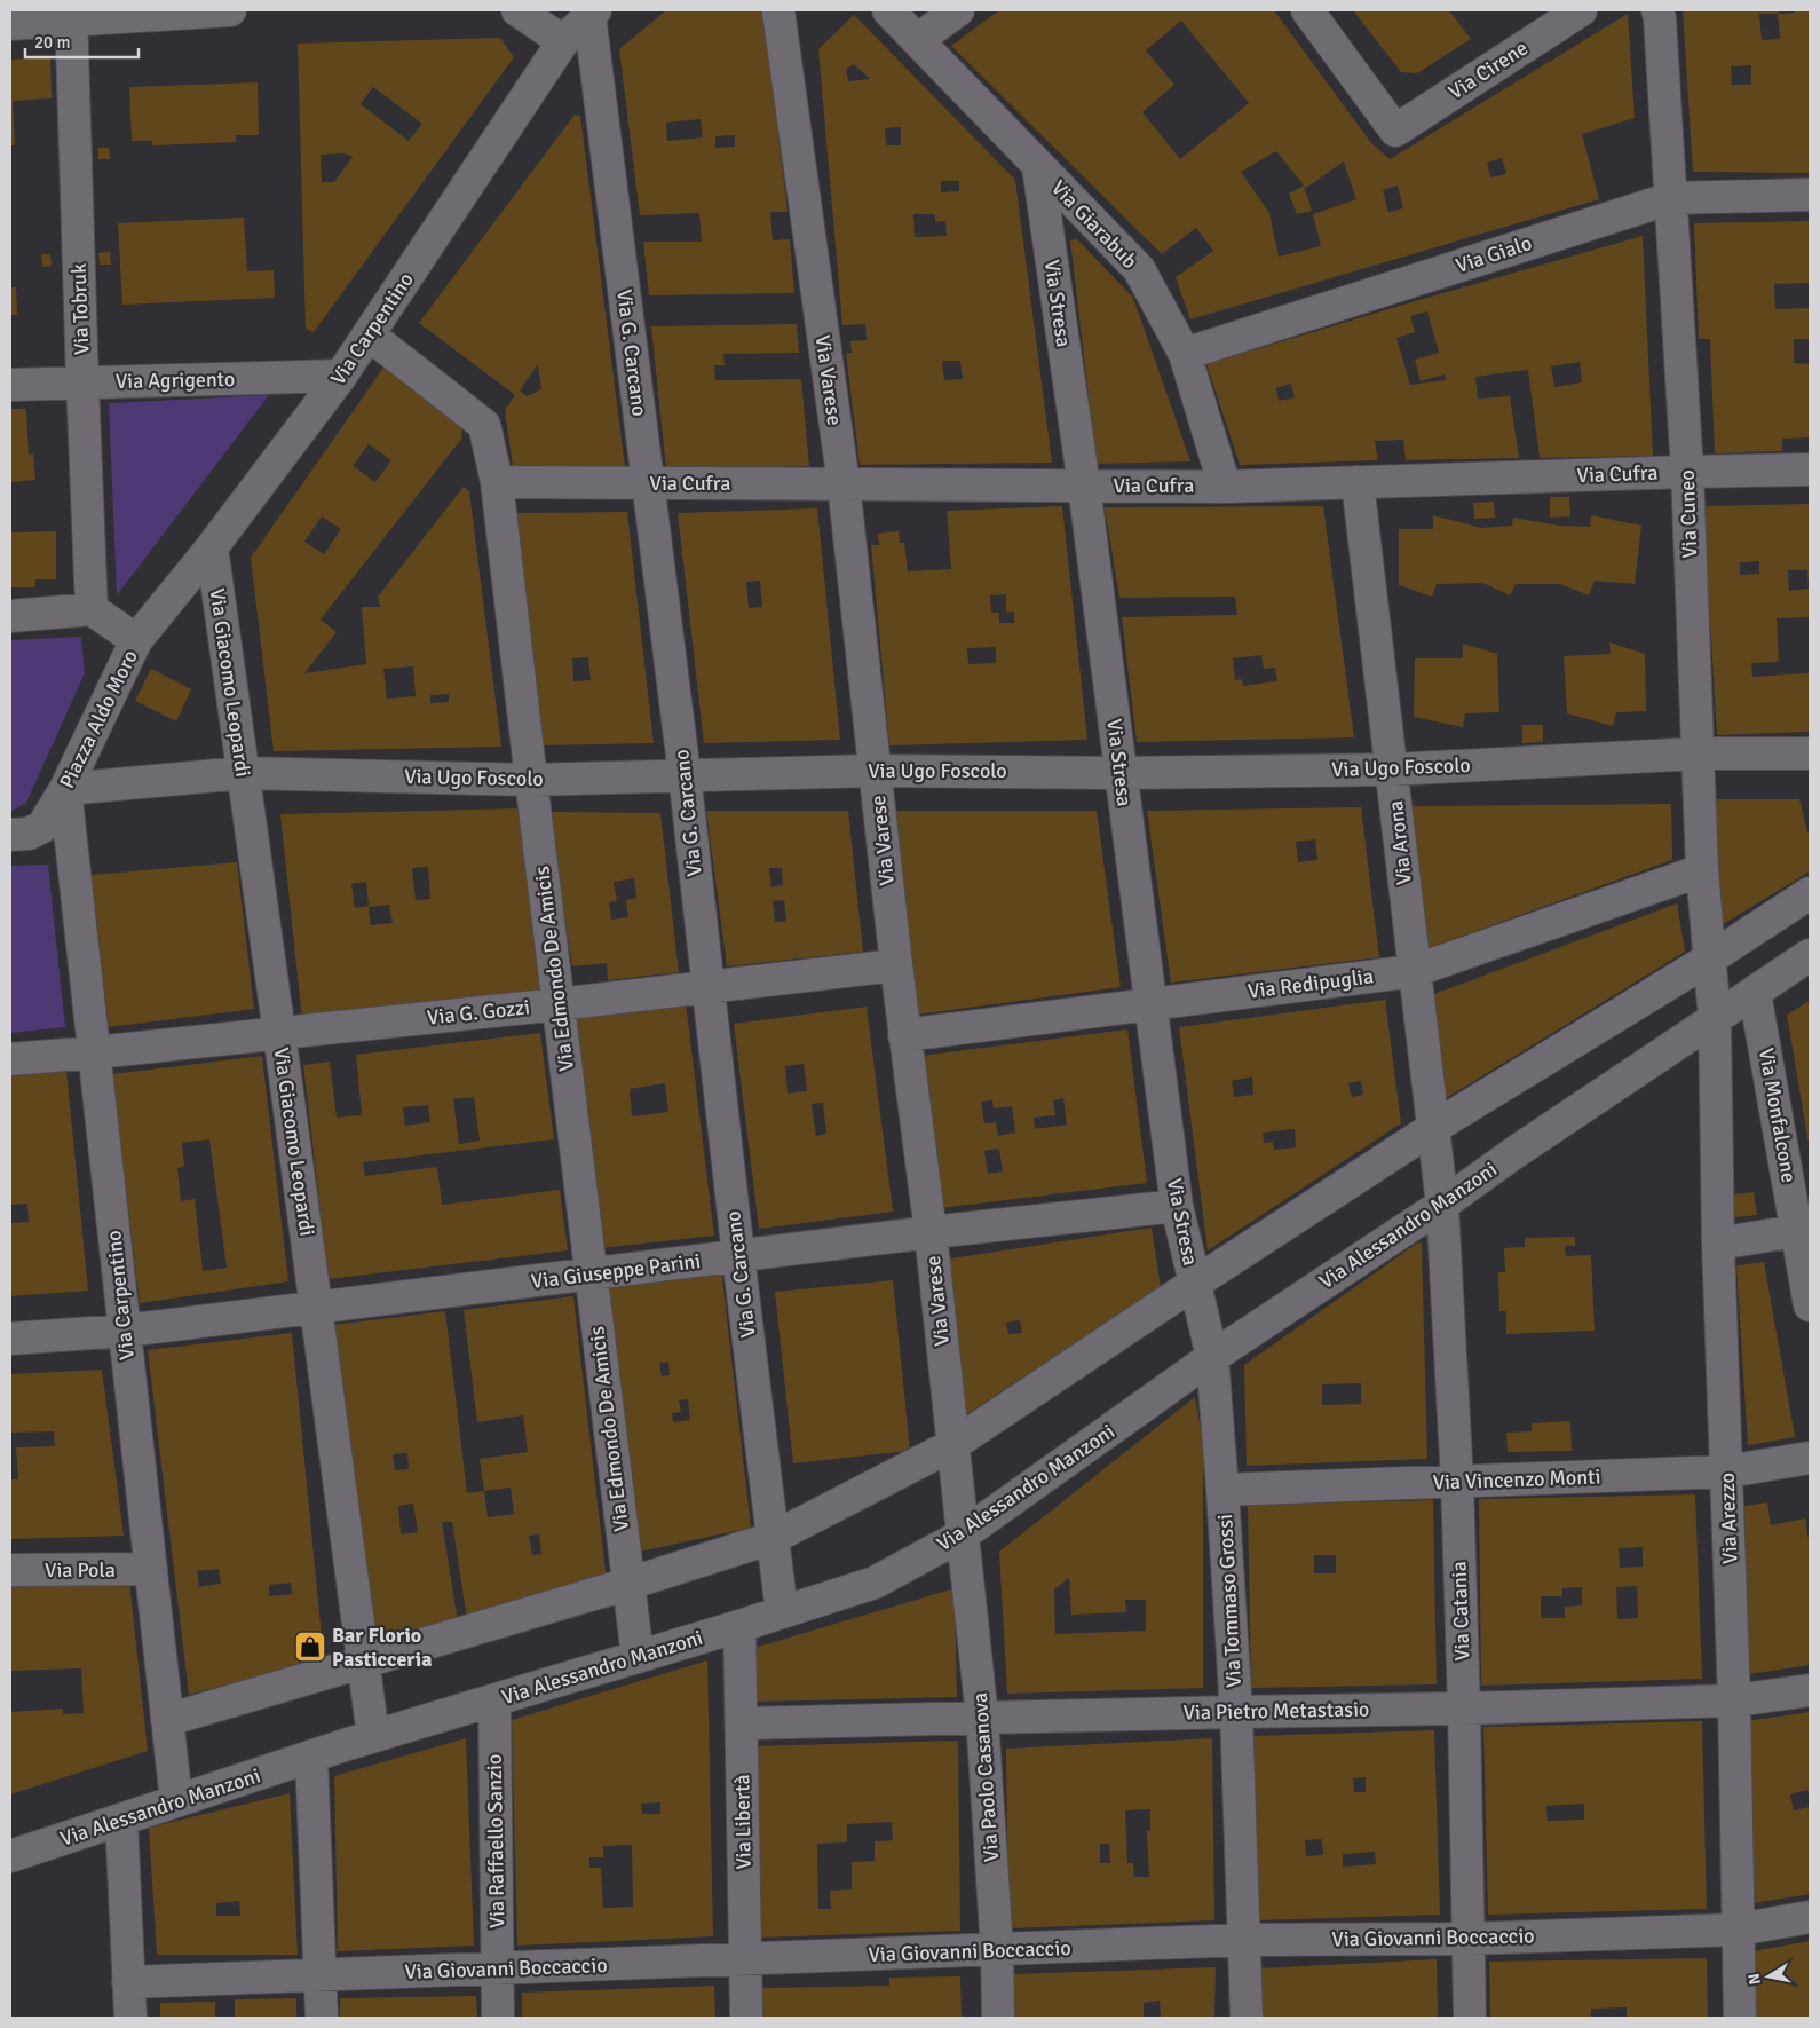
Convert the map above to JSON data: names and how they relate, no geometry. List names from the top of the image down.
{
  "streets": {
    "street": [
      "Via Cirene",
      "Via Giarabub",
      "Via Gialo",
      "Via Stresa",
      "Via Tobruk",
      "Via Carpentino",
      "Via G. Carcano",
      "Via Agrigento",
      "Via Varese",
      "Via Cufra",
      "Via Cuneo",
      "Via Giacomo Leopardi",
      "Piazza Aldo Moro",
      "Via Ugo Foscolo",
      "Via Arona",
      "Via Edmondo De Amicis",
      "Via Redipuglia",
      "Via G. Gozzi",
      "Via Monfalcone",
      "Via Alessandro Manzoni",
      "Via Giuseppe Parini",
      "Via Vincenzo Monti",
      "Via Arezzo",
      "Via Pola",
      "Via Tommaso Grossi",
      "Via Catania",
      "Via Pietro Metastasio",
      "Via Paolo Casanova",
      "Via Libertà",
      "Via Raffaello Sanzio",
      "Via Giovanni Boccaccio"
    ]
  },
  "crossings": [
    ["Via Giarabub", "Via Gialo"],
    ["Via Giarabub", "Via Stresa"],
    ["Via Giarabub", "Via Cufra"],
    ["Via Gialo", "Via Cuneo"],
    ["Via Stresa", "Via Cufra"],
    ["Via Stresa", "Via Ugo Foscolo"],
    ["Via Stresa", "Via Redipuglia"],
    ["Via Stresa", "Via Alessandro Manzoni"],
    ["Via Stresa", "Via Giuseppe Parini"],
    ["Via Stresa", "Via Tommaso Grossi"],
    ["Via Tobruk", "Via Agrigento"],
    ["Via Tobruk", "Piazza Aldo Moro"],
    ["Via Carpentino", "Via G. Carcano"],
    ["Via Carpentino", "Via Agrigento"],
    ["Via Carpentino", "Via Giacomo Leopardi"],
    ["Via Carpentino", "Piazza Aldo Moro"],
    ["Via Carpentino", "Via Ugo Foscolo"],
    ["Via Carpentino", "Via Edmondo De Amicis"],
    ["Via Carpentino", "Via G. Gozzi"],
    ["Via Carpentino", "Via Alessandro Manzoni"],
    ["Via Carpentino", "Via Giuseppe Parini"],
    ["Via Carpentino", "Via Pola"],
    ["Via G. Carcano", "Via Cufra"],
    ["Via G. Carcano", "Via Ugo Foscolo"],
    ["Via G. Carcano", "Via G. Gozzi"],
    ["Via G. Carcano", "Via Alessandro Manzoni"],
    ["Via G. Carcano", "Via Giuseppe Parini"],
    ["Via Varese", "Via Cufra"],
    ["Via Varese", "Via Ugo Foscolo"],
    ["Via Varese", "Via Redipuglia"],
    ["Via Varese", "Via G. Gozzi"],
    ["Via Varese", "Via Alessandro Manzoni"],
    ["Via Varese", "Via Giuseppe Parini"],
    ["Via Varese", "Via Paolo Casanova"],
    ["Via Cufra", "Via Cuneo"],
    ["Via Cufra", "Via Arona"],
    ["Via Cufra", "Via Edmondo De Amicis"],
    ["Via Cuneo", "Via Ugo Foscolo"],
    ["Via Cuneo", "Via Redipuglia"],
    ["Via Cuneo", "Via Alessandro Manzoni"],
    ["Via Cuneo", "Via Arezzo"],
    ["Via Giacomo Leopardi", "Via Ugo Foscolo"],
    ["Via Giacomo Leopardi", "Via G. Gozzi"],
    ["Via Giacomo Leopardi", "Via Alessandro Manzoni"],
    ["Via Giacomo Leopardi", "Via Giuseppe Parini"],
    ["Piazza Aldo Moro", "Via Ugo Foscolo"],
    ["Via Ugo Foscolo", "Via Arona"],
    ["Via Ugo Foscolo", "Via Edmondo De Amicis"],
    ["Via Arona", "Via Redipuglia"],
    ["Via Arona", "Via Alessandro Manzoni"],
    ["Via Arona", "Via Catania"],
    ["Via Edmondo De Amicis", "Via G. Gozzi"],
    ["Via Edmondo De Amicis", "Via Alessandro Manzoni"],
    ["Via Edmondo De Amicis", "Via Giuseppe Parini"],
    ["Via Monfalcone", "Via Alessandro Manzoni"],
    ["Via Alessandro Manzoni", "Via Arezzo"],
    ["Via Alessandro Manzoni", "Via Tommaso Grossi"],
    ["Via Alessandro Manzoni", "Via Catania"],
    ["Via Alessandro Manzoni", "Via Paolo Casanova"],
    ["Via Alessandro Manzoni", "Via Libertà"],
    ["Via Alessandro Manzoni", "Via Raffaello Sanzio"],
    ["Via Vincenzo Monti", "Via Arezzo"],
    ["Via Vincenzo Monti", "Via Tommaso Grossi"],
    ["Via Vincenzo Monti", "Via Catania"],
    ["Via Arezzo", "Via Pietro Metastasio"],
    ["Via Arezzo", "Via Giovanni Boccaccio"],
    ["Via Tommaso Grossi", "Via Pietro Metastasio"],
    ["Via Tommaso Grossi", "Via Giovanni Boccaccio"],
    ["Via Catania", "Via Pietro Metastasio"],
    ["Via Catania", "Via Giovanni Boccaccio"],
    ["Via Pietro Metastasio", "Via Paolo Casanova"],
    ["Via Pietro Metastasio", "Via Libertà"],
    ["Via Paolo Casanova", "Via Giovanni Boccaccio"],
    ["Via Libertà", "Via Giovanni Boccaccio"],
    ["Via Raffaello Sanzio", "Via Giovanni Boccaccio"]
  ],
  "places": {
    "shop": ["Bar Florio Pasticceria"]
  },
  "scale_bar": "20 m",
  "north": "left"
}
